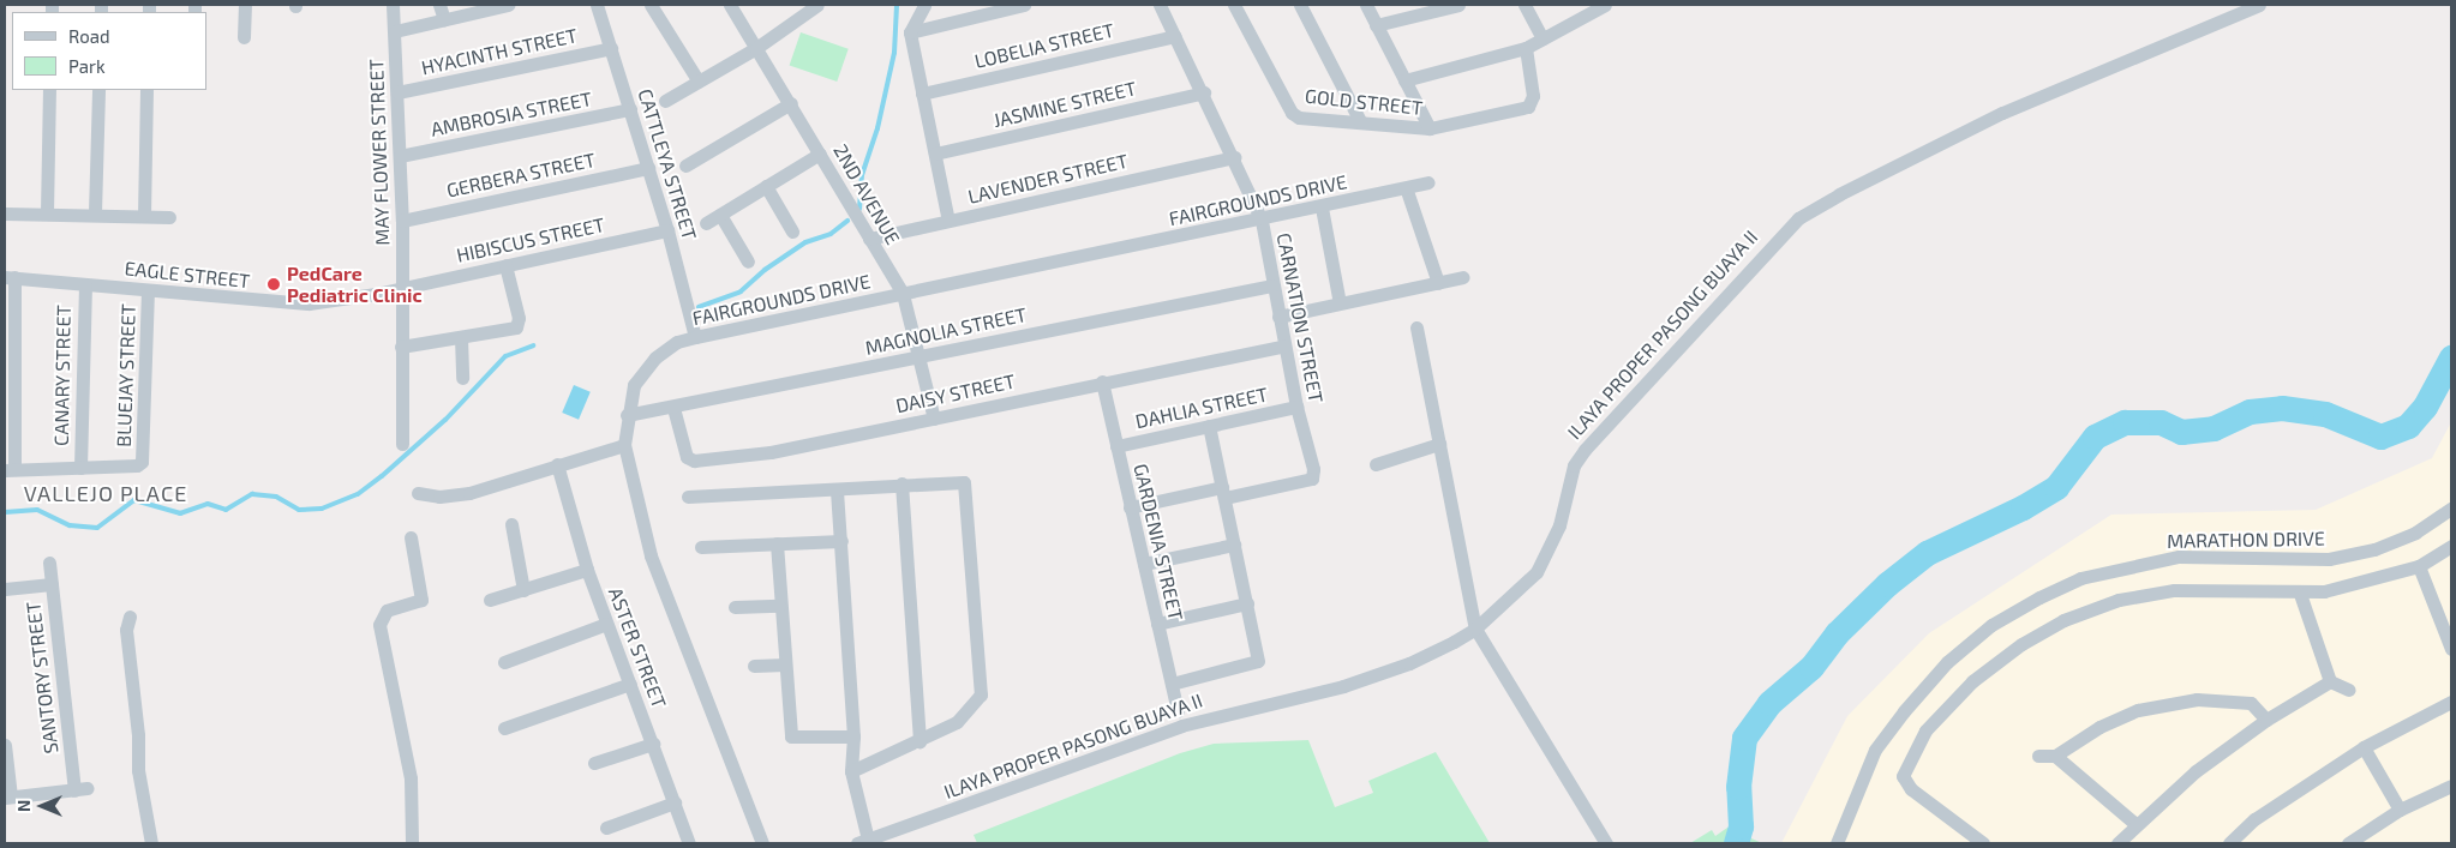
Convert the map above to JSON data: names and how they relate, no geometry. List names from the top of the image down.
{
  "streets": {
    "street": [
      "LOBELIA STREET",
      "HYACINTH STREET",
      "GOLD STREET",
      "JASMINE STREET",
      "AMBROSIA STREET",
      "MAY FLOWER STREET",
      "CATTLEYA STREET",
      "GERBERA STREET",
      "LAVENDER STREET",
      "2ND AVENUE",
      "FAIRGROUNDS DRIVE",
      "HIBISCUS STREET",
      "EAGLE STREET",
      "CARNATION STREET",
      "MAGNOLIA STREET",
      "ILAYA PROPER PASONG BUAYA II",
      "CANARY STREET",
      "BLUEJAY STREET",
      "DAISY STREET",
      "DAHLIA STREET",
      "MARATHON DRIVE",
      "GARDENIA STREET",
      "ASTER STREET",
      "SANTORY STREET"
    ]
  },
  "crossings": [
    ["LOBELIA STREET", "CARNATION STREET"],
    ["HYACINTH STREET", "MAY FLOWER STREET"],
    ["HYACINTH STREET", "CATTLEYA STREET"],
    ["JASMINE STREET", "CARNATION STREET"],
    ["AMBROSIA STREET", "MAY FLOWER STREET"],
    ["AMBROSIA STREET", "CATTLEYA STREET"],
    ["MAY FLOWER STREET", "GERBERA STREET"],
    ["MAY FLOWER STREET", "HIBISCUS STREET"],
    ["MAY FLOWER STREET", "EAGLE STREET"],
    ["CATTLEYA STREET", "GERBERA STREET"],
    ["CATTLEYA STREET", "FAIRGROUNDS DRIVE"],
    ["CATTLEYA STREET", "HIBISCUS STREET"],
    ["LAVENDER STREET", "2ND AVENUE"],
    ["LAVENDER STREET", "CARNATION STREET"],
    ["2ND AVENUE", "FAIRGROUNDS DRIVE"],
    ["2ND AVENUE", "MAGNOLIA STREET"],
    ["2ND AVENUE", "DAISY STREET"],
    ["FAIRGROUNDS DRIVE", "CARNATION STREET"],
    ["FAIRGROUNDS DRIVE", "MAGNOLIA STREET"],
    ["HIBISCUS STREET", "EAGLE STREET"],
    ["EAGLE STREET", "CANARY STREET"],
    ["EAGLE STREET", "BLUEJAY STREET"],
    ["CARNATION STREET", "MAGNOLIA STREET"],
    ["CARNATION STREET", "DAISY STREET"],
    ["CARNATION STREET", "DAHLIA STREET"],
    ["MAGNOLIA STREET", "DAISY STREET"],
    ["CANARY STREET", "BLUEJAY STREET"],
    ["DAISY STREET", "GARDENIA STREET"],
    ["DAHLIA STREET", "GARDENIA STREET"]
  ],
  "districts": ["VALLEJO PLACE"],
  "places": ["PedCare Pediatric Clinic"],
  "legend": ["Road", "Park"],
  "north": "left"
}
